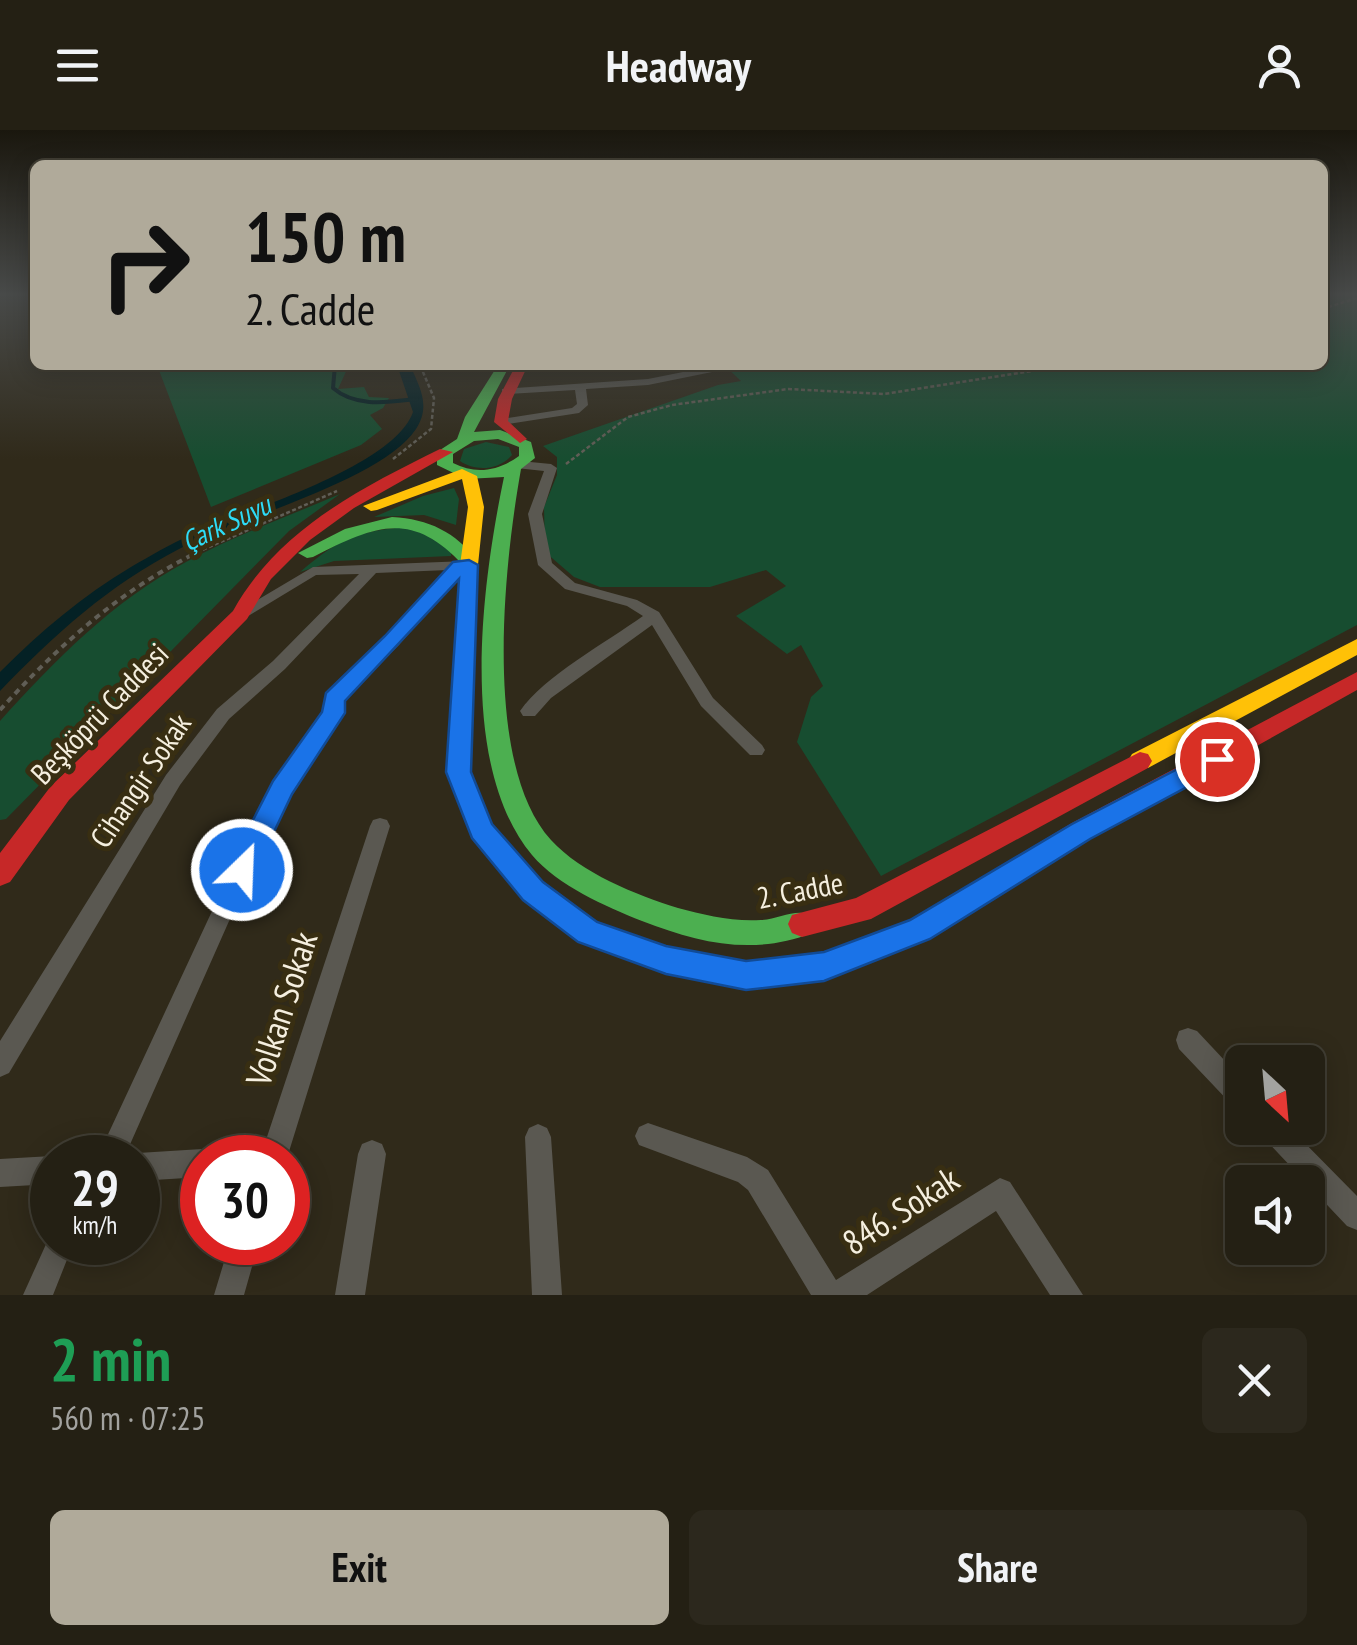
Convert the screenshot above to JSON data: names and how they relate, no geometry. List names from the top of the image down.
{
  "streets": {
    "main road": ["Beşköprü Caddesi", "2. Cadde"],
    "street": ["Cihangir Sokak", "Volkan Sokak", "846. Sokak"]
  },
  "crossings": [
    ["Beşköprü Caddesi", "2. Cadde"]
  ],
  "water": ["Çark Suyu"],
  "north": "bottom right",
  "page": {
    "header": "Headway",
    "turn": ["150 m", "2. Cadde"],
    "speed": "29 km/h",
    "limit": "30",
    "heading": ["2 min", "560 m · 07:25"],
    "buttons": ["Exit", "Share"]
  }
}
